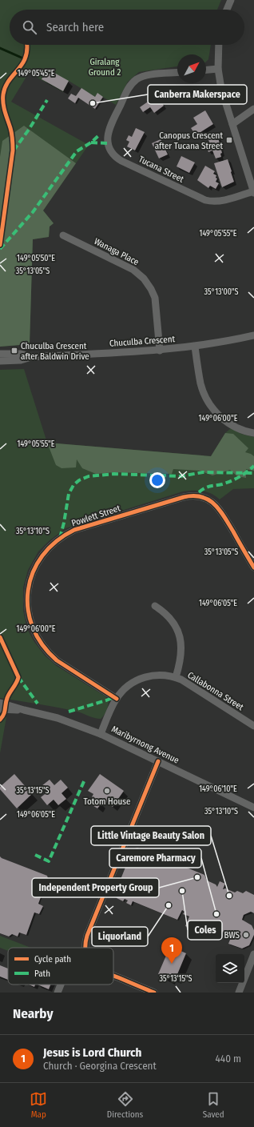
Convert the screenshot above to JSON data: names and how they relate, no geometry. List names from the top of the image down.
{
  "streets": {
    "street": [
      "Tucana Street",
      "Wanaga Place",
      "Chuculba Crescent",
      "Powlett Street",
      "Callabonna Street",
      "Maribyrnong Avenue"
    ]
  },
  "crossings": [
    ["Wanaga Place", "Chuculba Crescent"],
    ["Powlett Street", "Callabonna Street"],
    ["Callabonna Street", "Maribyrnong Avenue"]
  ],
  "parks": ["Giralang Ground 2"],
  "places": {
    "other": [
      "Canberra Makerspace",
      "Totom House",
      "Independent Property Group",
      "Coles",
      "Little Vintage Beauty Salon",
      "Liquorland",
      "Caremore Pharmacy",
      "BWS"
    ],
    "transit": ["Canopus Crescent after Tucana Street", "Chuculba Crescent after Baldwin Drive"]
  },
  "legend": ["Cycle path", "Path"],
  "north": "top right",
  "page": {
    "search": "Search here",
    "pins": "1",
    "heading": "Nearby",
    "list": [
      {
        "mark": "1",
        "name": "Jesus is Lord Church",
        "note": "Church · Georgina Crescent",
        "value": "440 m"
      }
    ],
    "nav": ["Map", "Directions", "Saved"]
  },
  "coordinates": [
    "149°05'45\"E",
    "149°05'55\"E",
    "149°05'50\"E",
    "35°13'05\"S",
    "35°13'00\"S",
    "149°06'00\"E",
    "35°13'10\"S",
    "149°06'05\"E",
    "149°06'10\"E",
    "35°13'15\"S"
  ]
}
